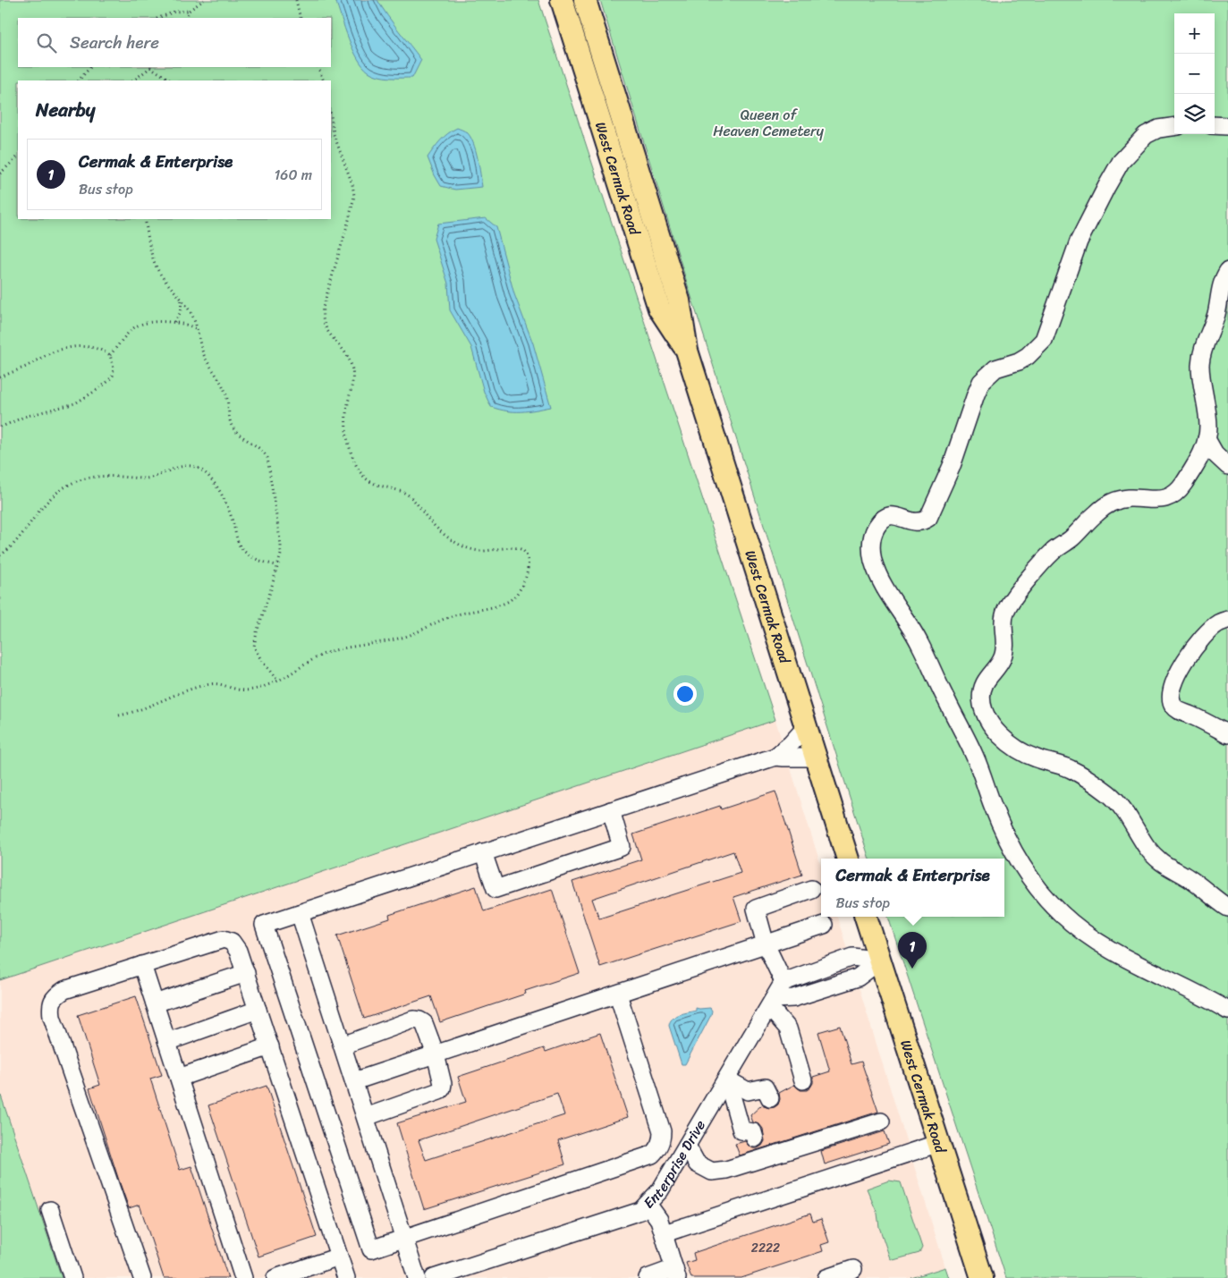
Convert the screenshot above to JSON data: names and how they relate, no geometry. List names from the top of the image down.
{
  "streets": {
    "main road": ["West Cermak Road"],
    "street": ["Enterprise Drive"]
  },
  "parks": ["Queen of Heaven Cemetery"],
  "house_numbers": ["2222"],
  "page": {
    "map_buttons": ["+", "−"],
    "search": "Search here",
    "heading": "Nearby",
    "list": [
      {
        "mark": "1",
        "name": "Cermak & Enterprise",
        "note": "Bus stop",
        "value": "160 m"
      }
    ],
    "popup": ["Cermak & Enterprise", "Bus stop"],
    "pins": "1"
  }
}
